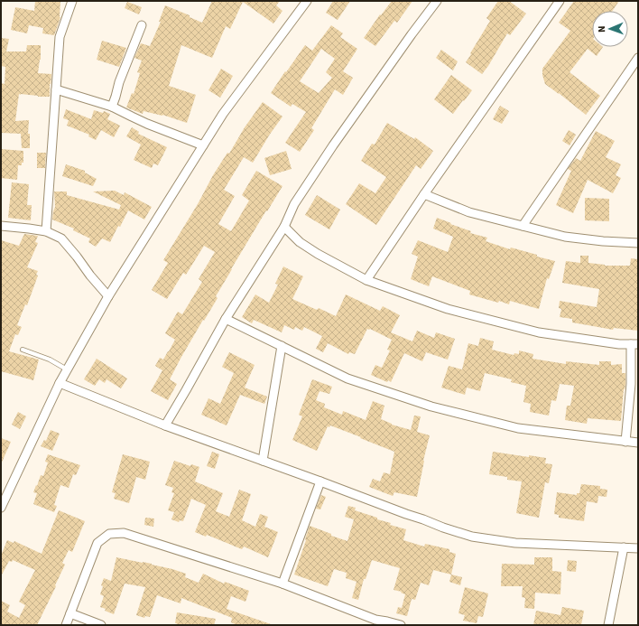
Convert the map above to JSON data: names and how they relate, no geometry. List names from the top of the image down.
{
  "north": "left"
}
